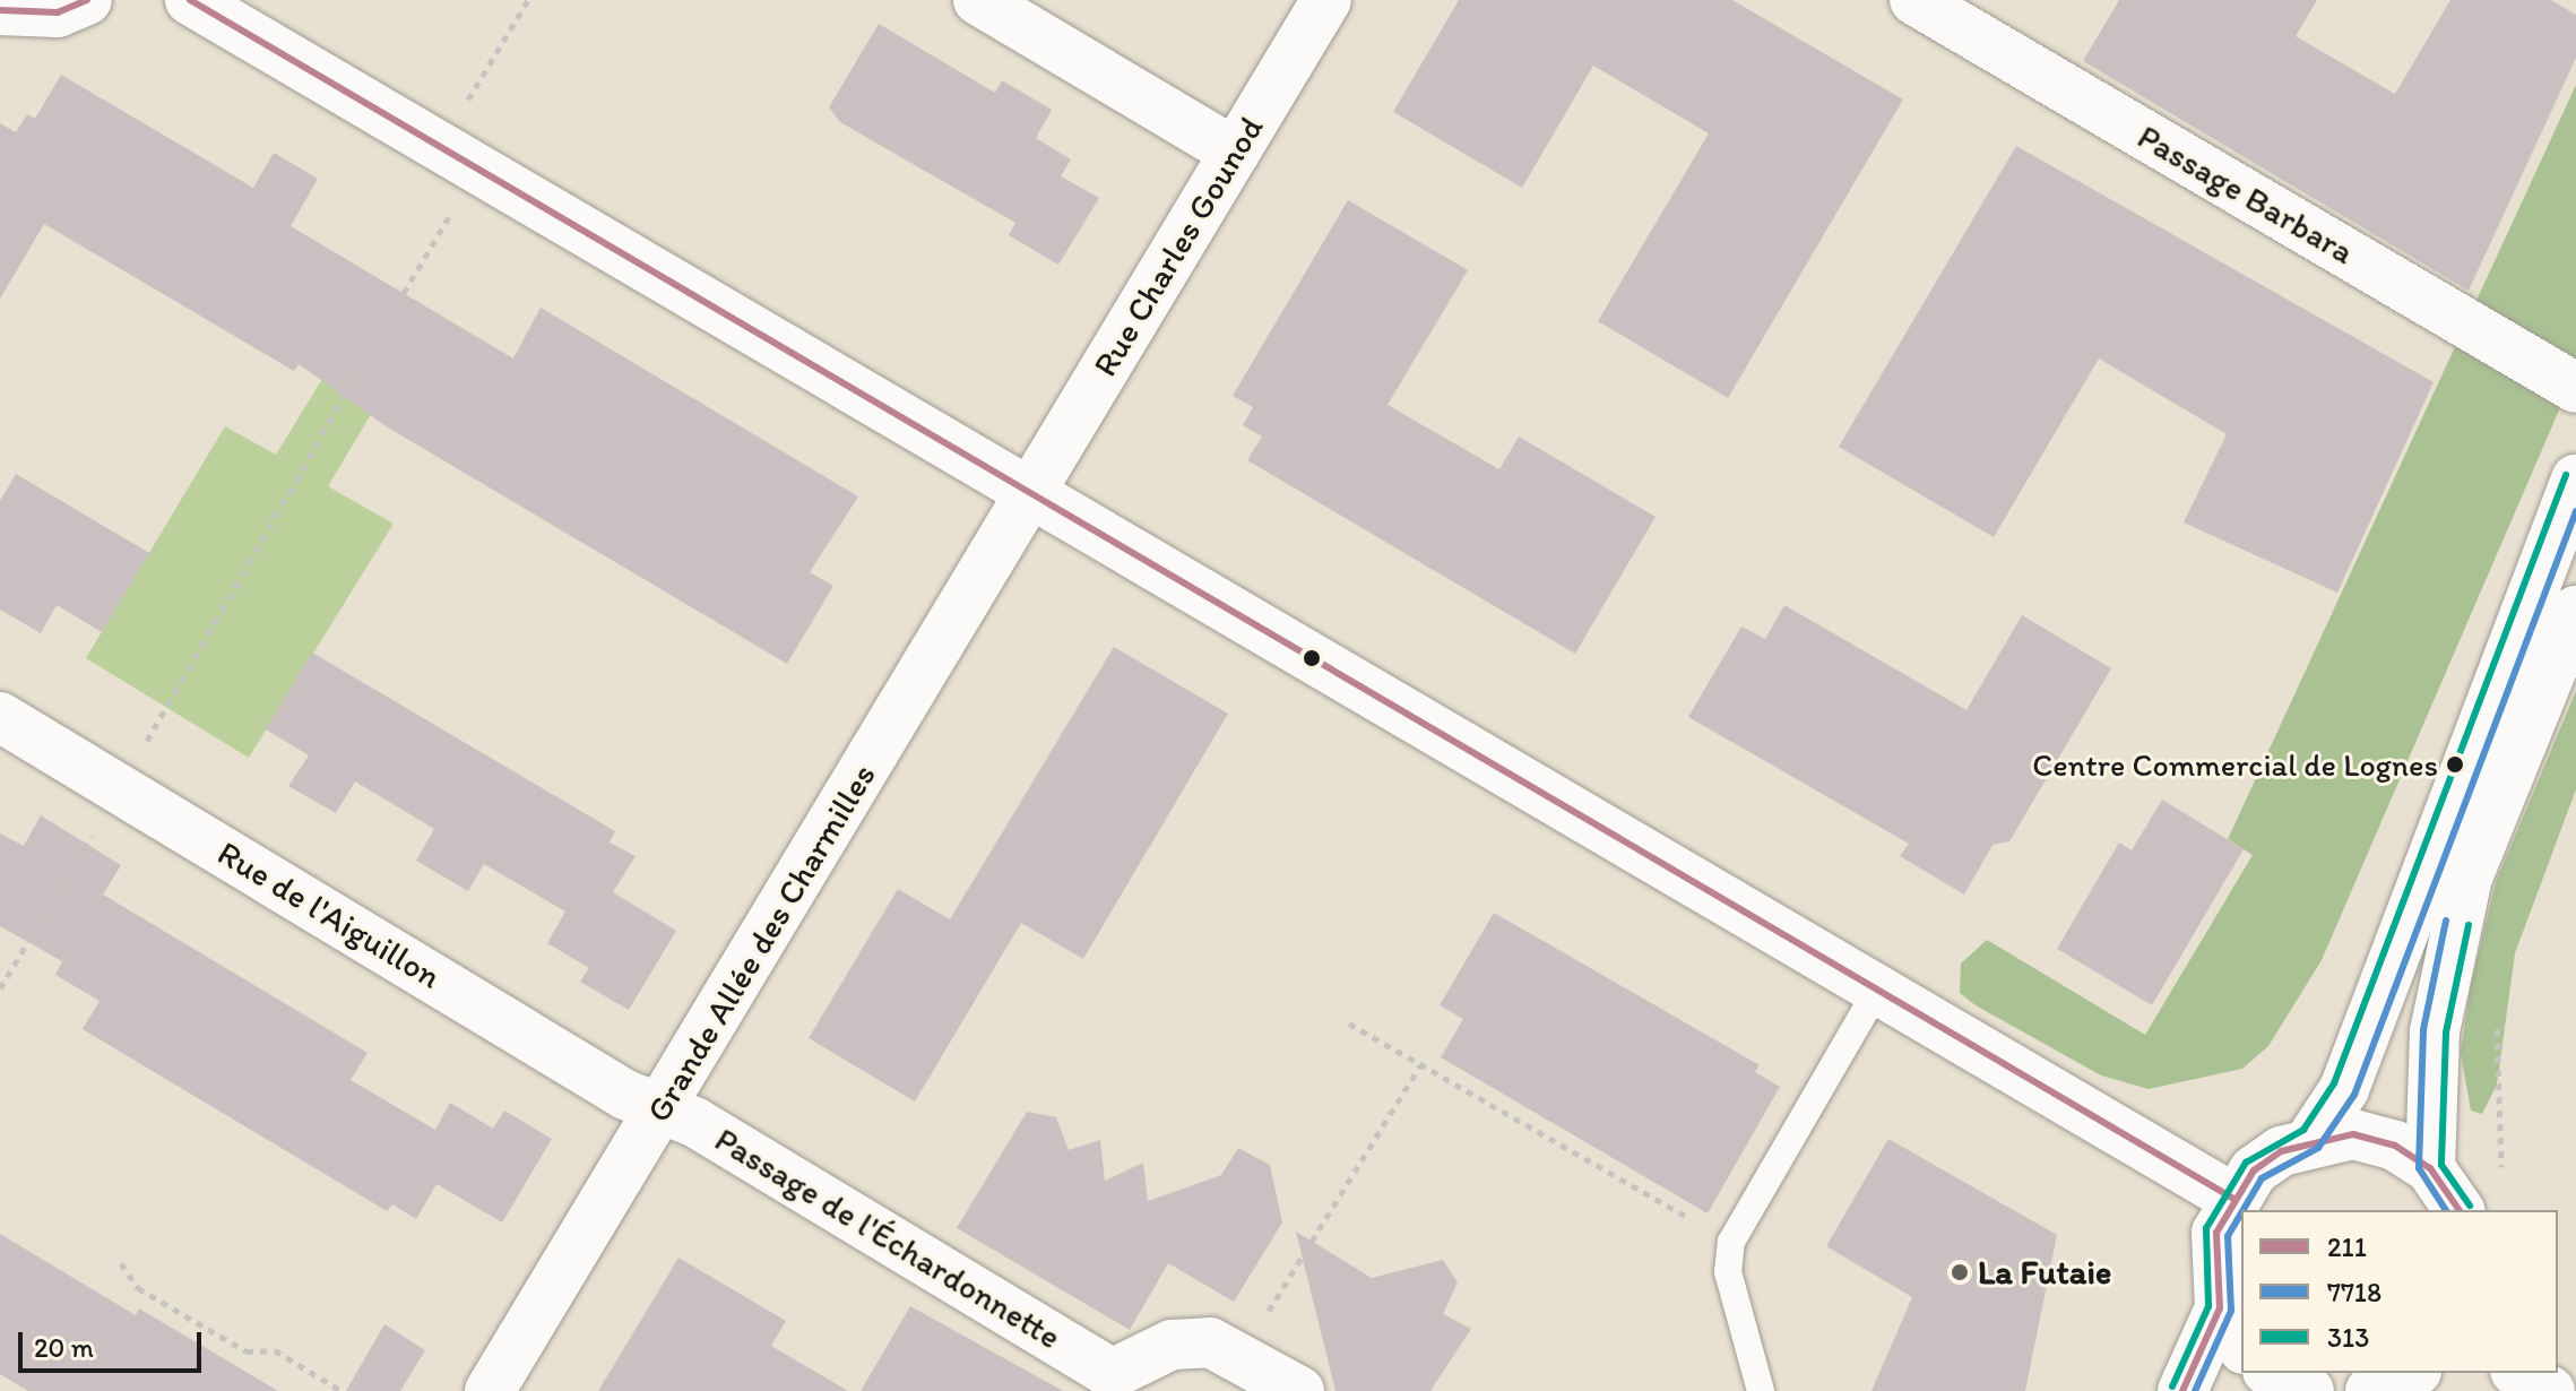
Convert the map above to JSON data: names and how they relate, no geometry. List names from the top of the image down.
{
  "streets": {
    "street": [
      "Passage Barbara",
      "Rue Charles Gounod",
      "Rue de l'Aiguillon",
      "Grande Allée des Charmilles",
      "Passage de l'Échardonnette"
    ]
  },
  "crossings": [
    ["Rue Charles Gounod", "Grande Allée des Charmilles"],
    ["Rue de l'Aiguillon", "Grande Allée des Charmilles"],
    ["Rue de l'Aiguillon", "Passage de l'Échardonnette"],
    ["Grande Allée des Charmilles", "Passage de l'Échardonnette"]
  ],
  "places": ["Centre Commercial de Lognes", "La Futaie"],
  "lines": ["transit line 211", "transit line 313", "transit line 7718"],
  "legend": ["211", "7718", "313"],
  "scale_bar": "20 m"
}
